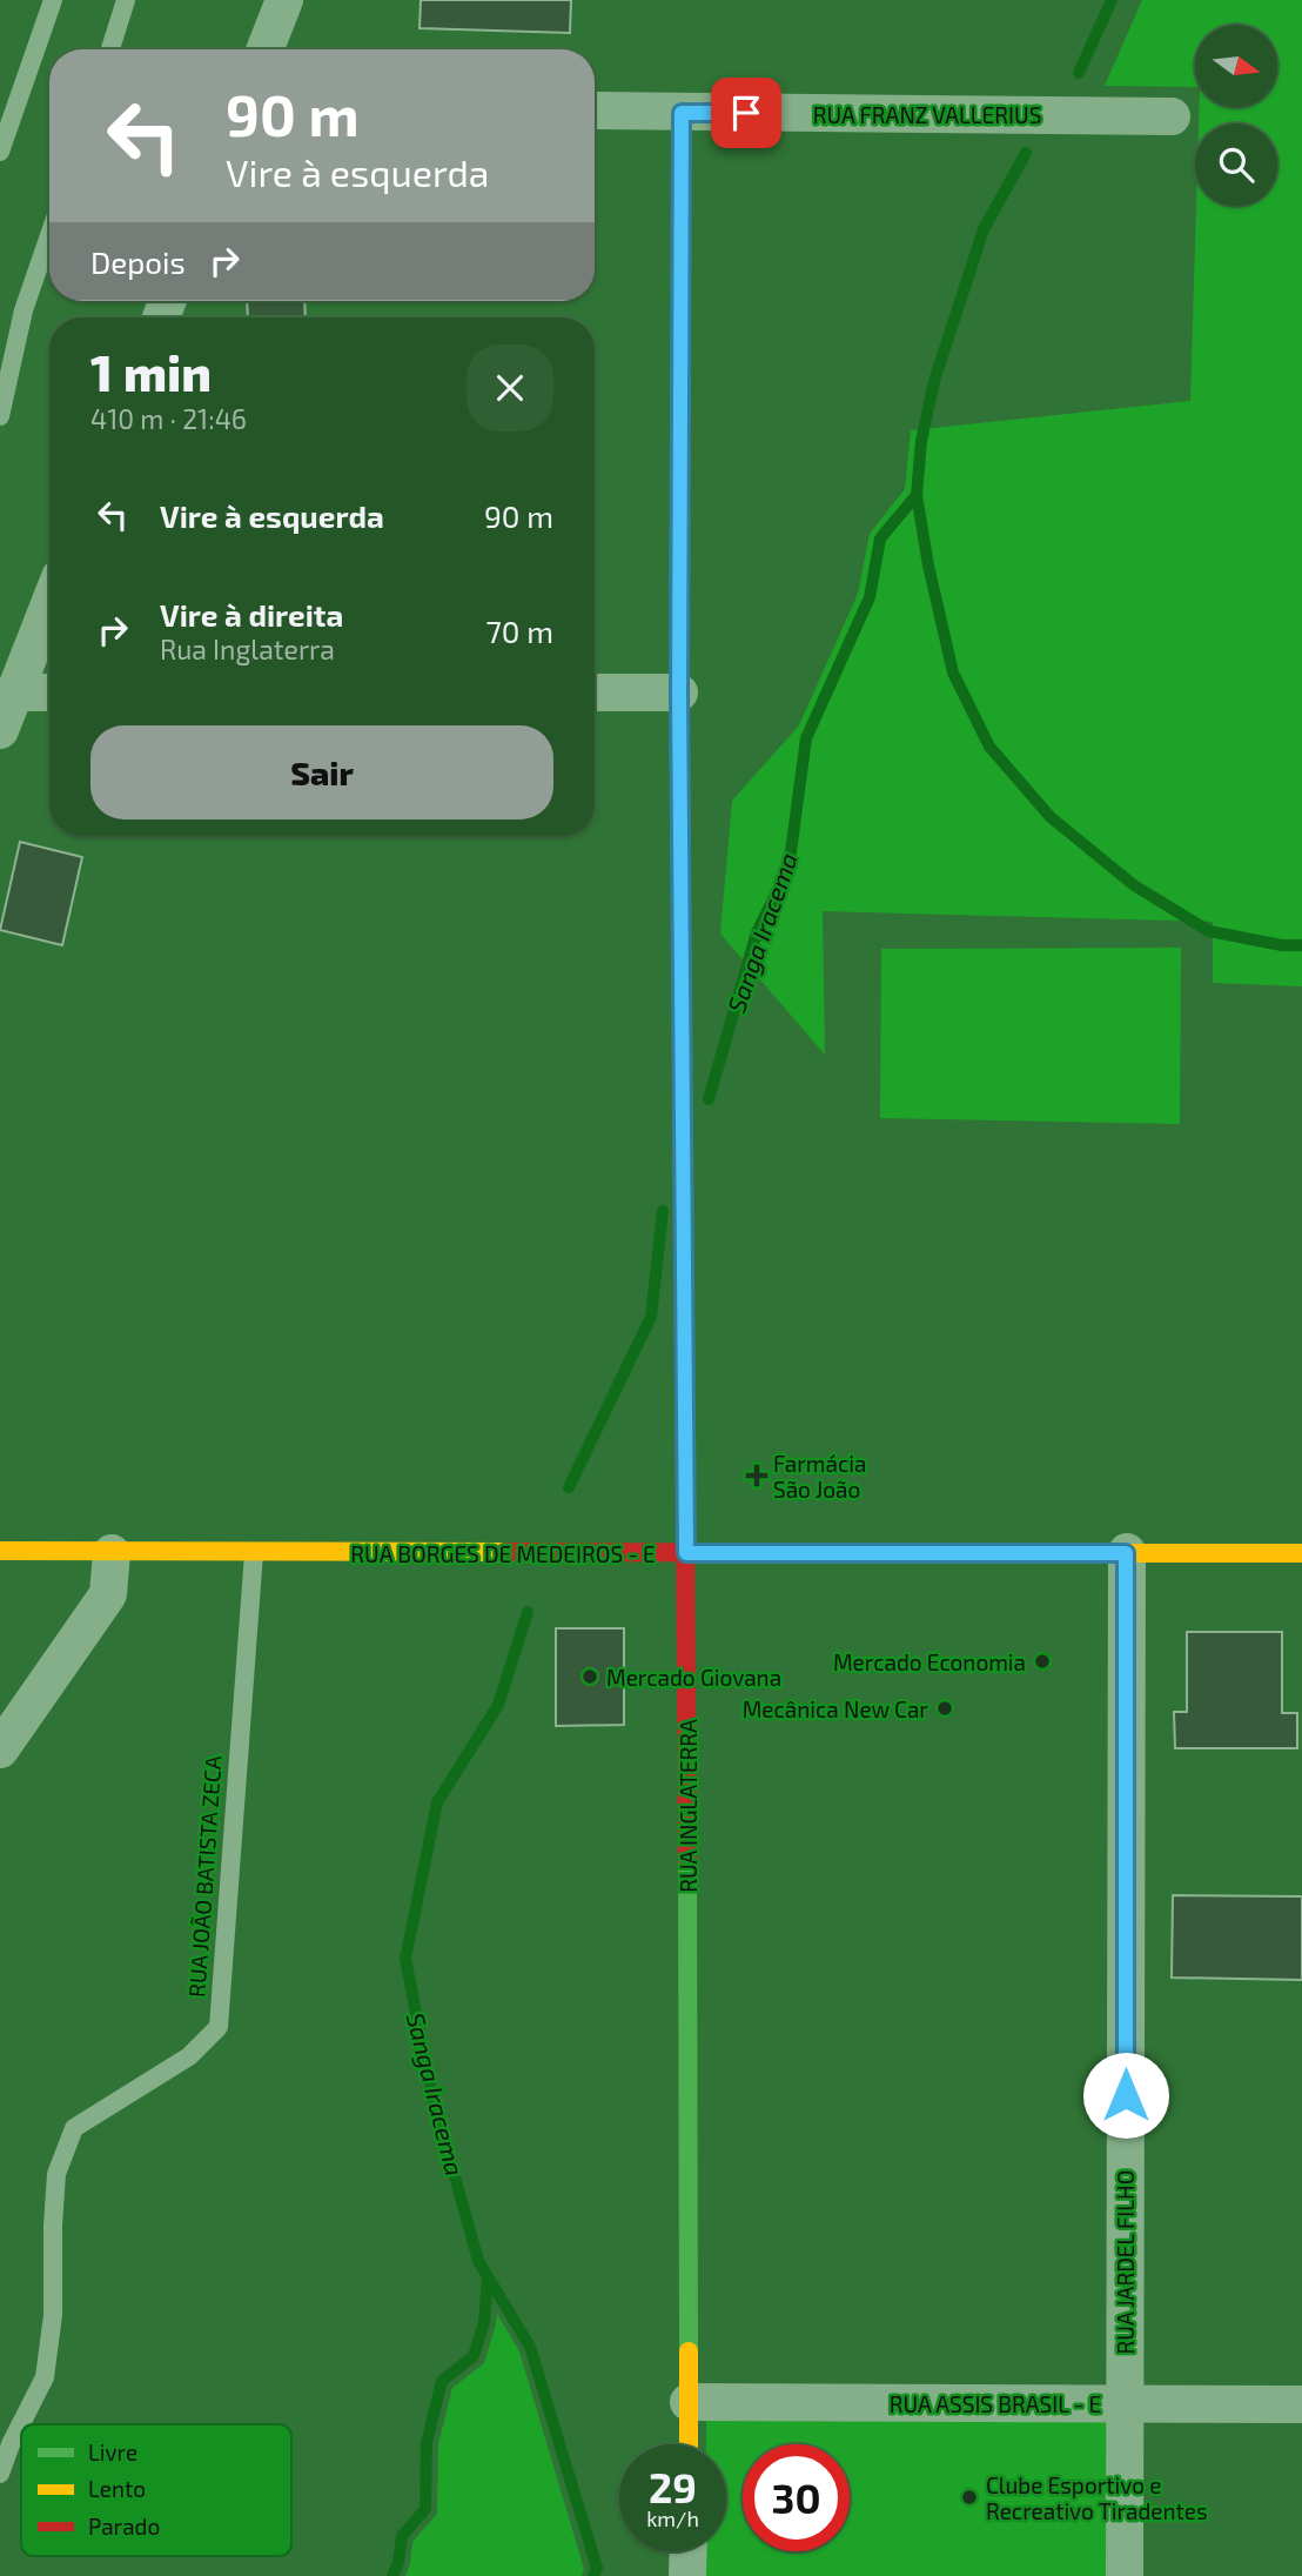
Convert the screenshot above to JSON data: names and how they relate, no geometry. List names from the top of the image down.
{
  "streets": {
    "street": [
      "RUA FRANZ VALLERIUS",
      "RUA BORGES DE MEDEIROS - E",
      "RUA INGLATERRA",
      "RUA JARDEL FILHO",
      "RUA ASSIS BRASIL - E"
    ],
    "lane": ["RUA JOÃO BATISTA ZECA"]
  },
  "crossings": [
    ["RUA FRANZ VALLERIUS", "RUA INGLATERRA"],
    ["RUA BORGES DE MEDEIROS - E", "RUA INGLATERRA"],
    ["RUA BORGES DE MEDEIROS - E", "RUA JOÃO BATISTA ZECA"],
    ["RUA BORGES DE MEDEIROS - E", "RUA JARDEL FILHO"],
    ["RUA INGLATERRA", "RUA ASSIS BRASIL - E"],
    ["RUA JARDEL FILHO", "RUA ASSIS BRASIL - E"]
  ],
  "water": ["Sanga Iracema"],
  "places": {
    "health": ["Farmácia São João"],
    "other": [
      "Mercado Economia",
      "Mercado Giovana",
      "Mecânica New Car",
      "Clube Esportivo e Recreativo Tiradentes"
    ]
  },
  "legend": ["Livre", "Lento", "Parado"],
  "north": "right",
  "page": {
    "turn": ["90 m", "Vire à esquerda"],
    "then": "Depois",
    "heading": ["1 min", "410 m · 21:46"],
    "list": [
      {
        "name": "Vire à esquerda",
        "value": "90 m"
      },
      {
        "name": "Vire à direita",
        "note": "Rua Inglaterra",
        "value": "70 m"
      }
    ],
    "buttons": "Sair",
    "speed": "29 km/h",
    "limit": "30"
  }
}
